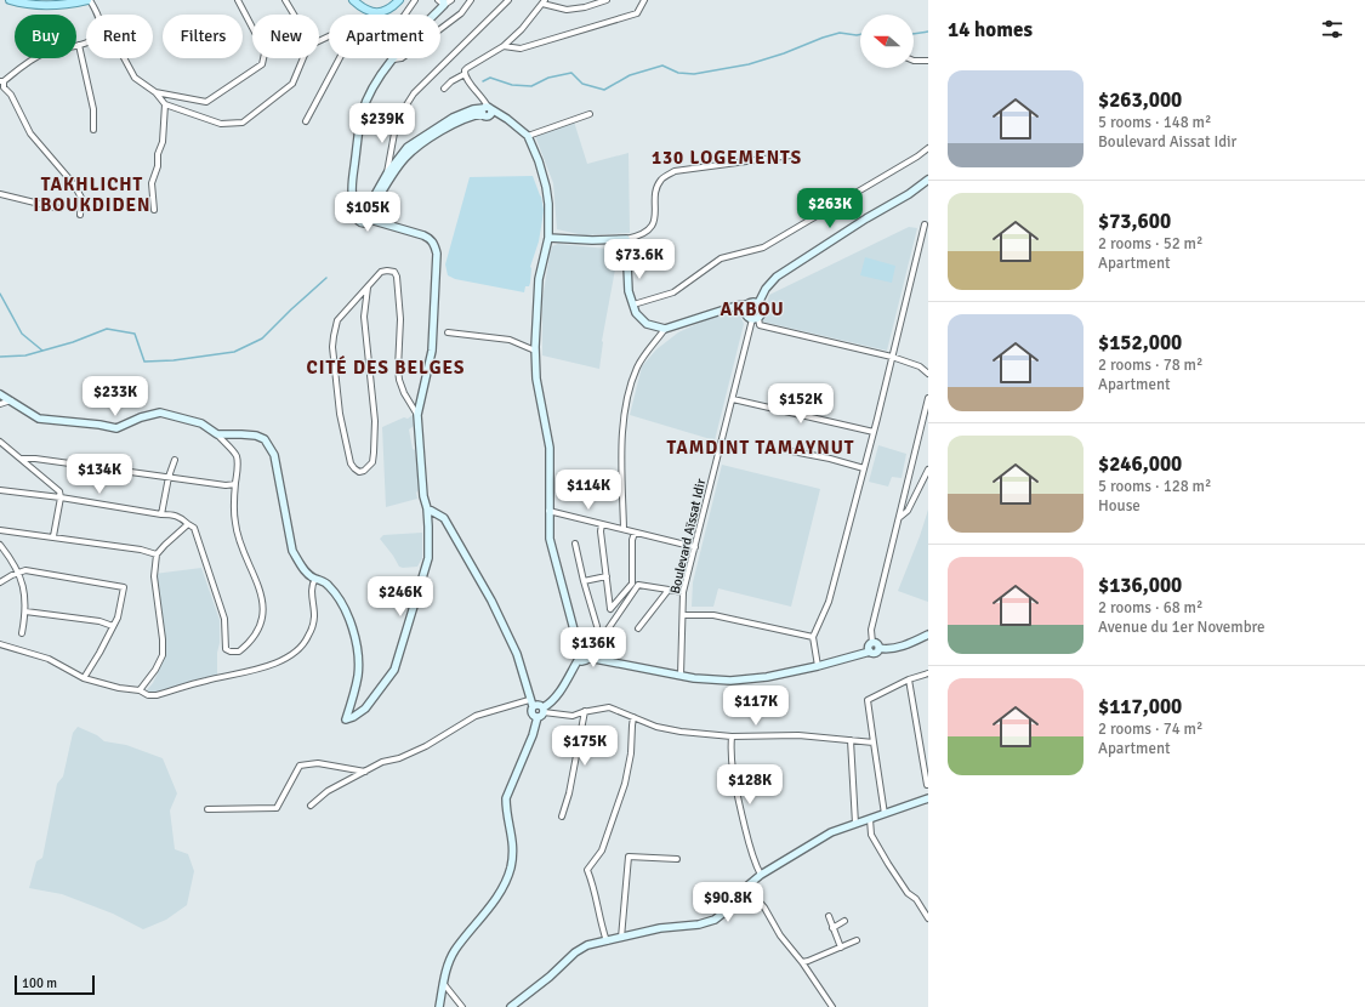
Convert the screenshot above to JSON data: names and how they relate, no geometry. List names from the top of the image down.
{
  "streets": {
    "street": ["Boulevard Aïssat Idir"]
  },
  "districts": [
    "130 LOGEMENTS",
    "TAKHLICHT IBOUKDIDEN",
    "AKBOU",
    "CITÉ DES BELGES",
    "TAMDINT TAMAYNUT"
  ],
  "scale_bar": "100 m",
  "north": "left",
  "page": {
    "heading": "14 homes",
    "chip": [
      "Buy",
      "Rent",
      "Filters",
      "New",
      "Apartment"
    ],
    "list": [
      {
        "name": "$263,000",
        "note": "5 rooms · 148 m² · Boulevard Aissat Idir"
      },
      {
        "name": "$73,600",
        "note": "2 rooms · 52 m² · Apartment"
      },
      {
        "name": "$152,000",
        "note": "2 rooms · 78 m² · Apartment"
      },
      {
        "name": "$246,000",
        "note": "5 rooms · 128 m² · House"
      },
      {
        "name": "$136,000",
        "note": "2 rooms · 68 m² · Avenue du 1er Novembre"
      },
      {
        "name": "$117,000",
        "note": "2 rooms · 74 m² · Apartment"
      }
    ],
    "price": [
      "$239K",
      "$263K",
      "$105K",
      "$73.6K",
      "$233K",
      "$152K",
      "$134K",
      "$114K",
      "$246K",
      "$136K",
      "$117K",
      "$175K",
      "$128K",
      "$90.8K"
    ],
    "scale": "100 m"
  }
}
